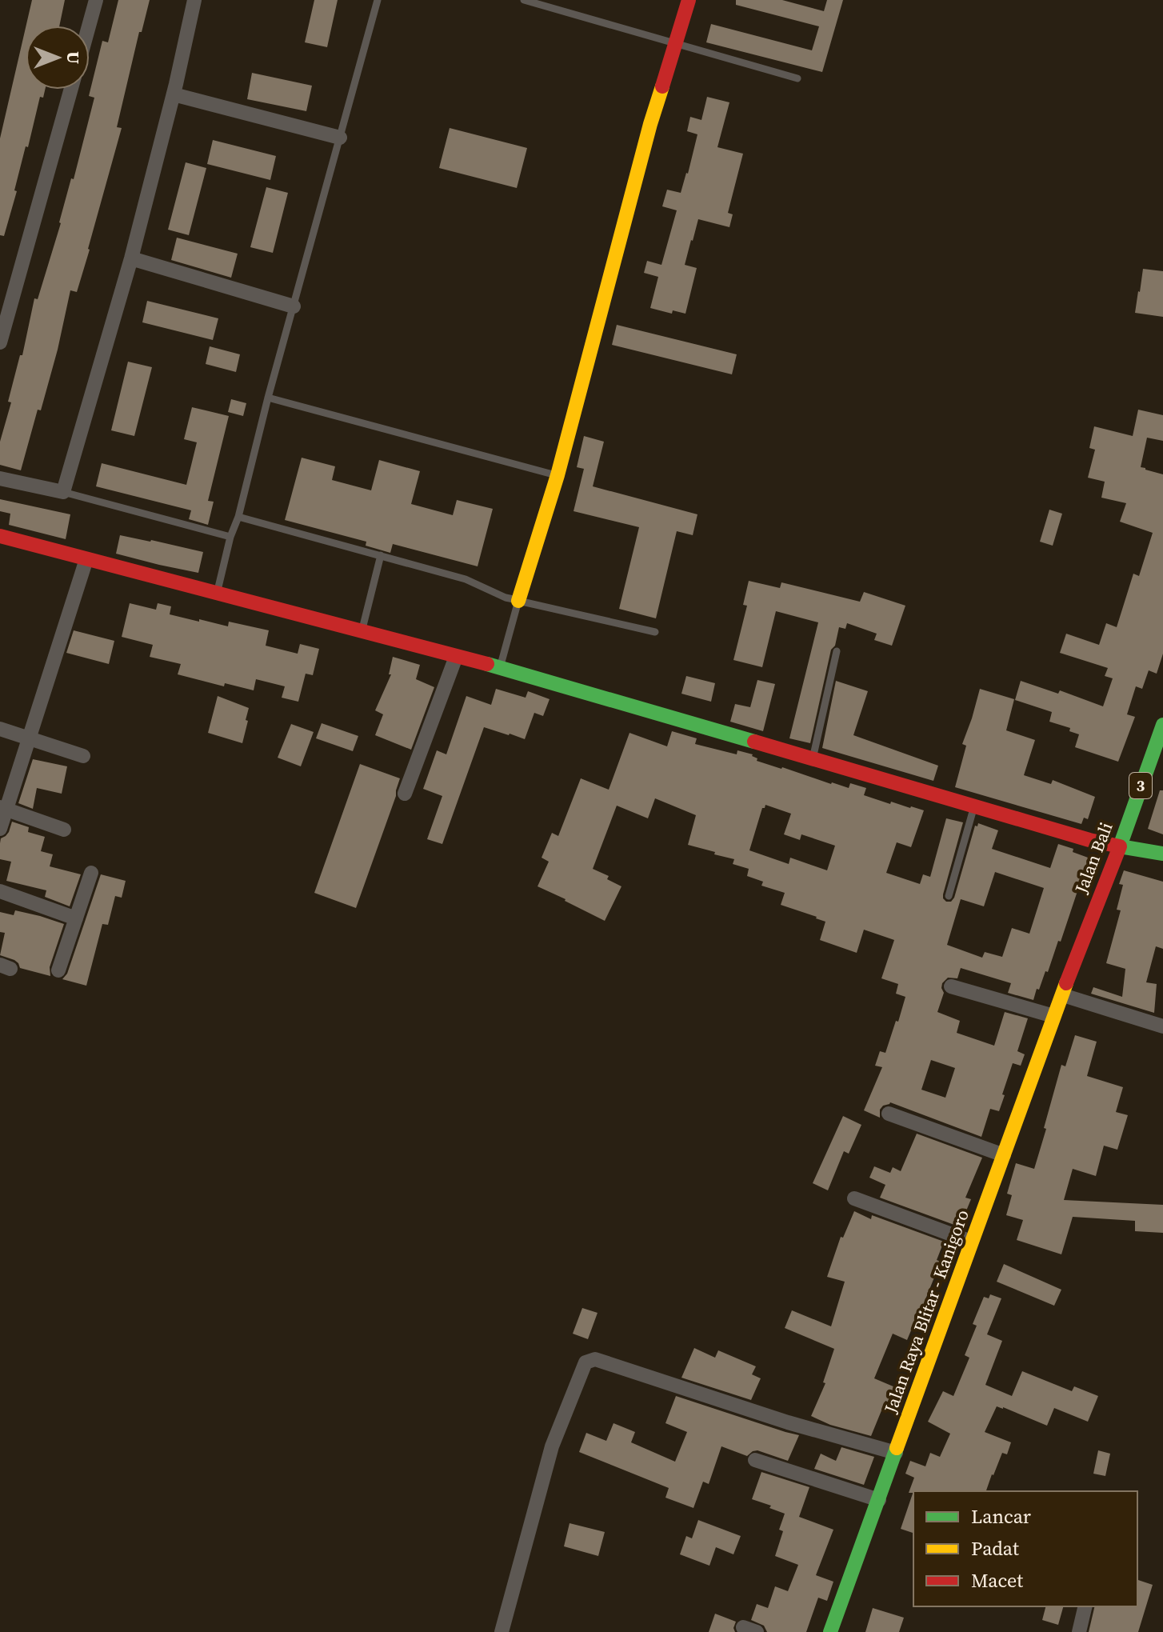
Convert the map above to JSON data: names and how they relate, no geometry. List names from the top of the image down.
{
  "streets": {
    "main road": ["3", "Jalan Bali", "Jalan Raya Blitar - Kanigoro"]
  },
  "crossings": [
    ["Jalan Bali", "Jalan Raya Blitar - Kanigoro"]
  ],
  "legend": ["Lancar", "Padat", "Macet"],
  "north": "right"
}
